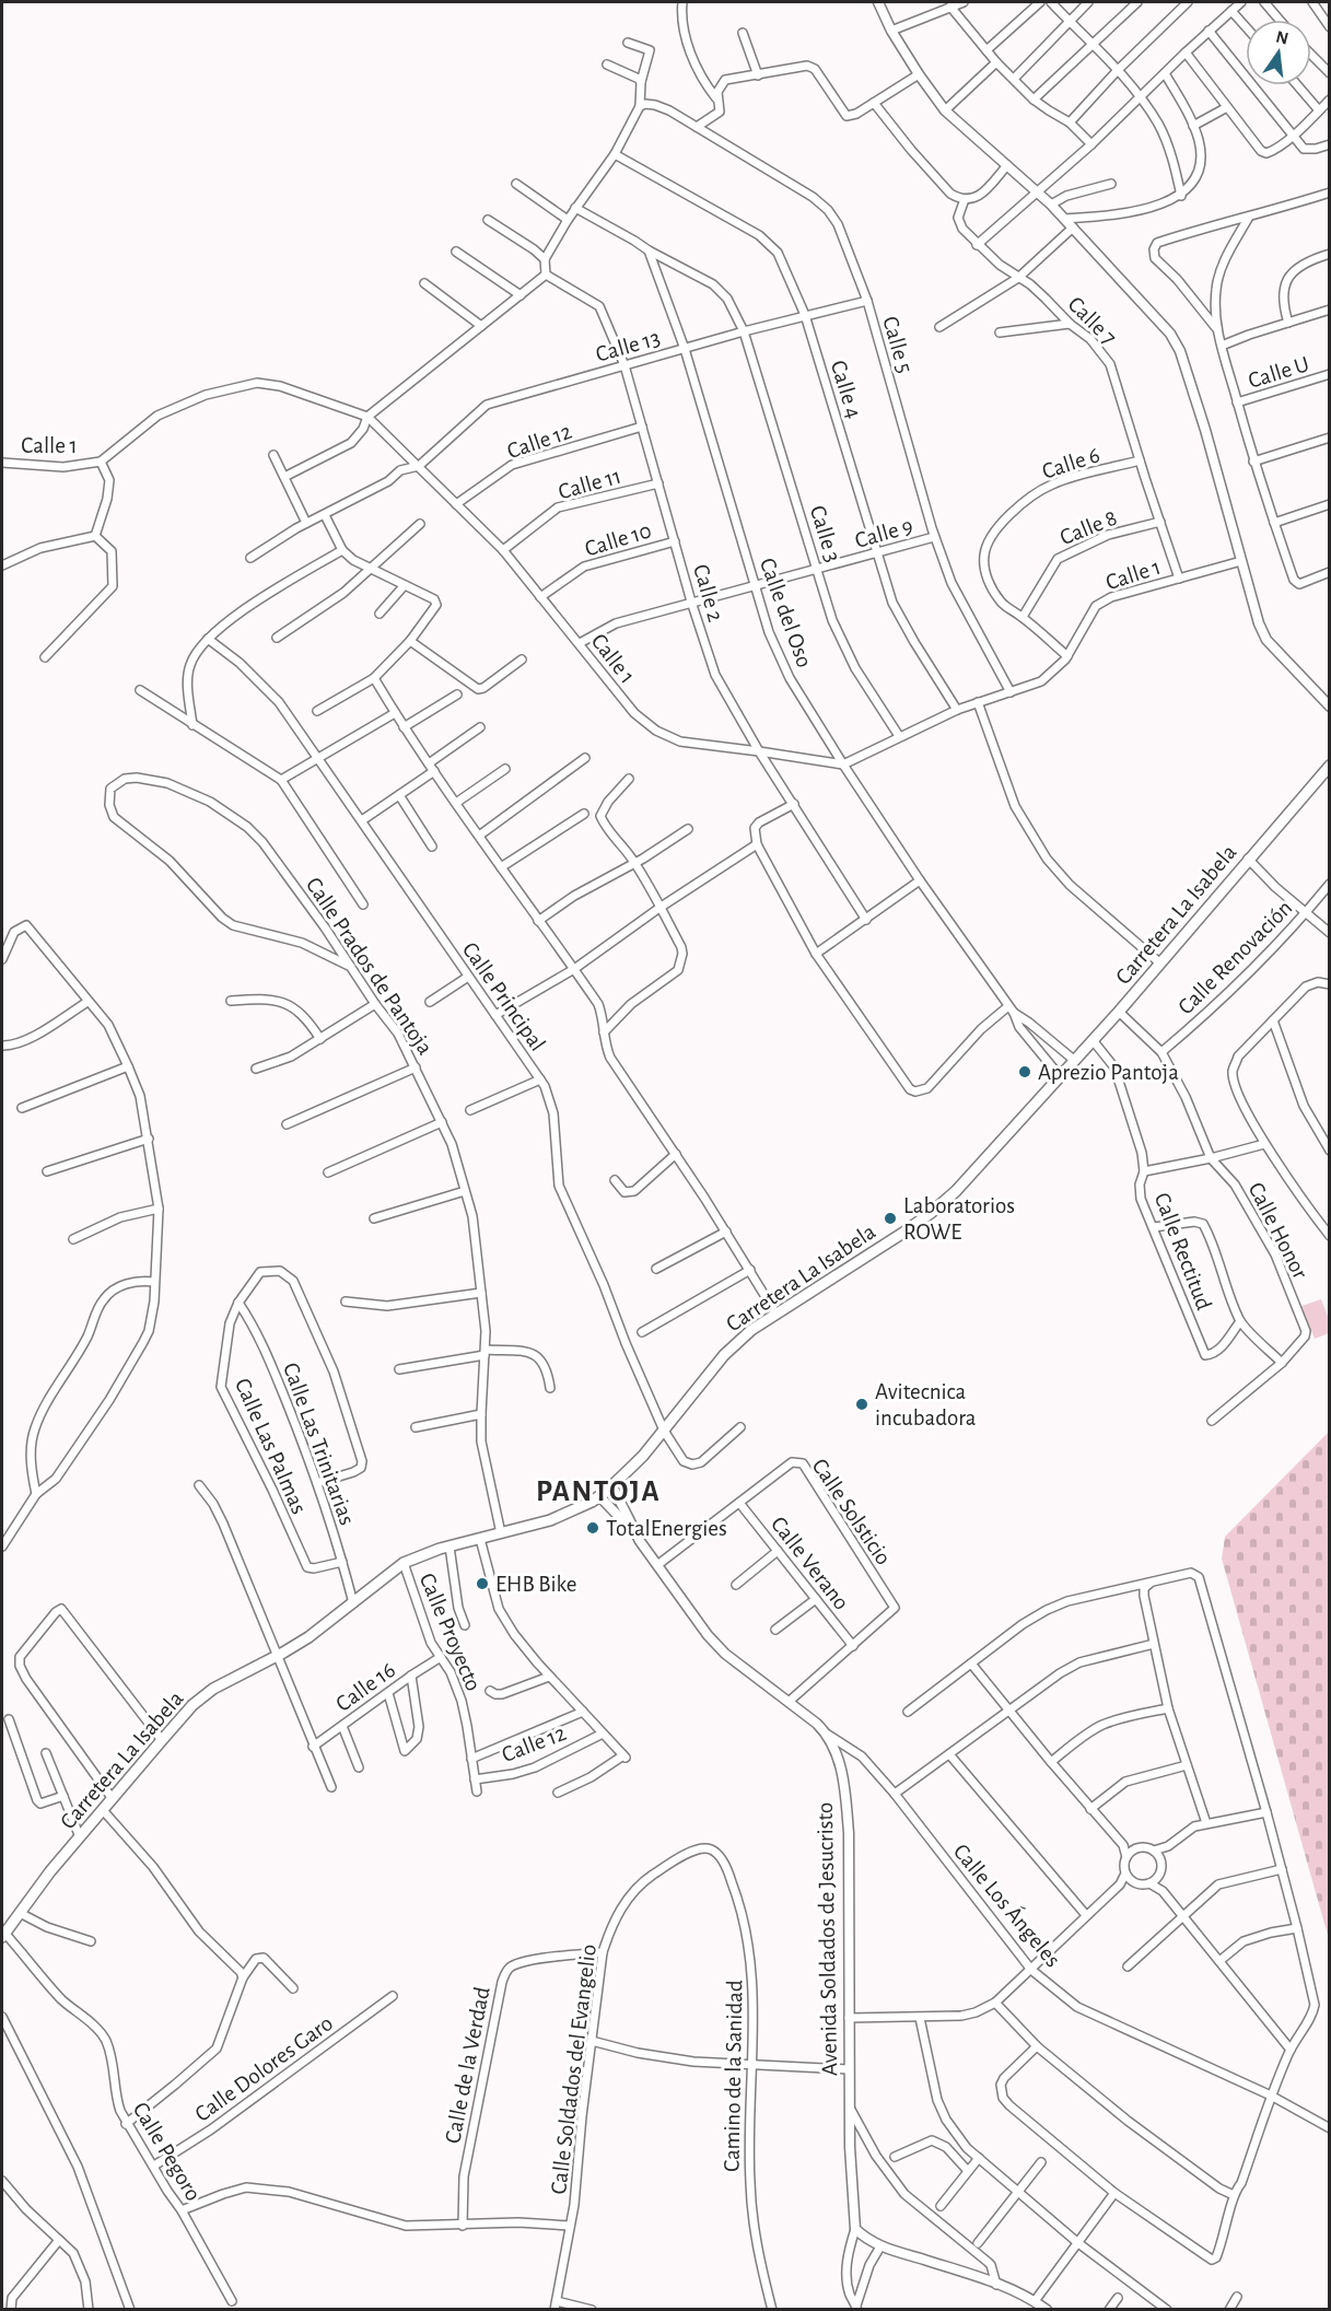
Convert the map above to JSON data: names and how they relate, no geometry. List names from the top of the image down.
{
  "streets": {
    "main road": ["Carretera La Isabela"],
    "street": [
      "Calle 7",
      "Calle 5",
      "Calle 13",
      "Calle U",
      "Calle 4",
      "Calle 12",
      "Calle 1",
      "Calle 6",
      "Calle 11",
      "Calle 8",
      "Calle 9",
      "Calle 3",
      "Calle 10",
      "Calle 2",
      "Calle del Oso",
      "Calle Renovación",
      "Calle Prados de Pantoja",
      "Calle Principal",
      "Calle Honor",
      "Calle Rectitud",
      "Calle Las Trinitarias",
      "Calle Las Palmas",
      "Calle Solsticio",
      "Calle Verano",
      "Calle Proyecto",
      "Calle 16",
      "Calle Los Ángeles",
      "Avenida Soldados de Jesucristo",
      "Calle de la Verdad",
      "Calle Dolores Garo",
      "Calle Soldados del Evangelio",
      "Camino de la Sanidad",
      "Calle Pegoro"
    ]
  },
  "crossings": [
    ["Calle 7", "Calle 1"],
    ["Calle 7", "Calle 6"],
    ["Calle 7", "Calle 8"],
    ["Calle 5", "Calle 13"],
    ["Calle 5", "Calle 1"],
    ["Calle 5", "Calle 9"],
    ["Calle 13", "Calle 4"],
    ["Calle 13", "Calle 1"],
    ["Calle 13", "Calle 3"],
    ["Calle 13", "Calle 2"],
    ["Calle 13", "Calle del Oso"],
    ["Calle 4", "Calle 1"],
    ["Calle 4", "Calle 9"],
    ["Calle 12", "Calle 1"],
    ["Calle 12", "Calle 2"],
    ["Calle 12", "Calle Proyecto"],
    ["Calle 1", "Calle 6"],
    ["Calle 1", "Calle 11"],
    ["Calle 1", "Calle 9"],
    ["Calle 1", "Calle 3"],
    ["Calle 1", "Calle 10"],
    ["Calle 1", "Calle 2"],
    ["Calle 1", "Calle del Oso"],
    ["Calle 6", "Calle 8"],
    ["Calle 11", "Calle 2"],
    ["Calle 9", "Calle 3"],
    ["Calle 9", "Calle 2"],
    ["Calle 9", "Calle del Oso"],
    ["Calle 3", "Calle del Oso"],
    ["Calle 10", "Calle 2"],
    ["Calle del Oso", "Carretera La Isabela"],
    ["Carretera La Isabela", "Calle Prados de Pantoja"],
    ["Carretera La Isabela", "Calle Principal"],
    ["Carretera La Isabela", "Calle Honor"],
    ["Carretera La Isabela", "Calle Rectitud"],
    ["Carretera La Isabela", "Calle Las Trinitarias"],
    ["Carretera La Isabela", "Calle Proyecto"],
    ["Carretera La Isabela", "Calle Pegoro"],
    ["Calle Renovación", "Calle Honor"],
    ["Calle Las Trinitarias", "Calle Las Palmas"],
    ["Calle Solsticio", "Calle Verano"],
    ["Calle Proyecto", "Calle 16"],
    ["Calle Los Ángeles", "Avenida Soldados de Jesucristo"],
    ["Calle de la Verdad", "Calle Soldados del Evangelio"],
    ["Calle Dolores Garo", "Calle Pegoro"],
    ["Calle Soldados del Evangelio", "Camino de la Sanidad"]
  ],
  "districts": ["PANTOJA"],
  "places": [
    "Aprezio Pantoja",
    "Laboratorios ROWE",
    "Avitecnica incubadora",
    "TotalEnergies",
    "EHB Bike"
  ],
  "north": "top"
}
